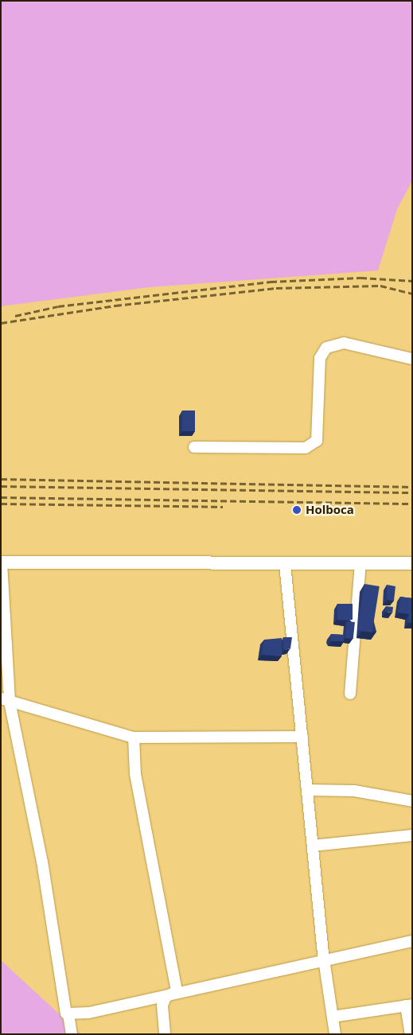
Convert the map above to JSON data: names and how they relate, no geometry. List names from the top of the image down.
{
  "places": ["Holboca"]
}
